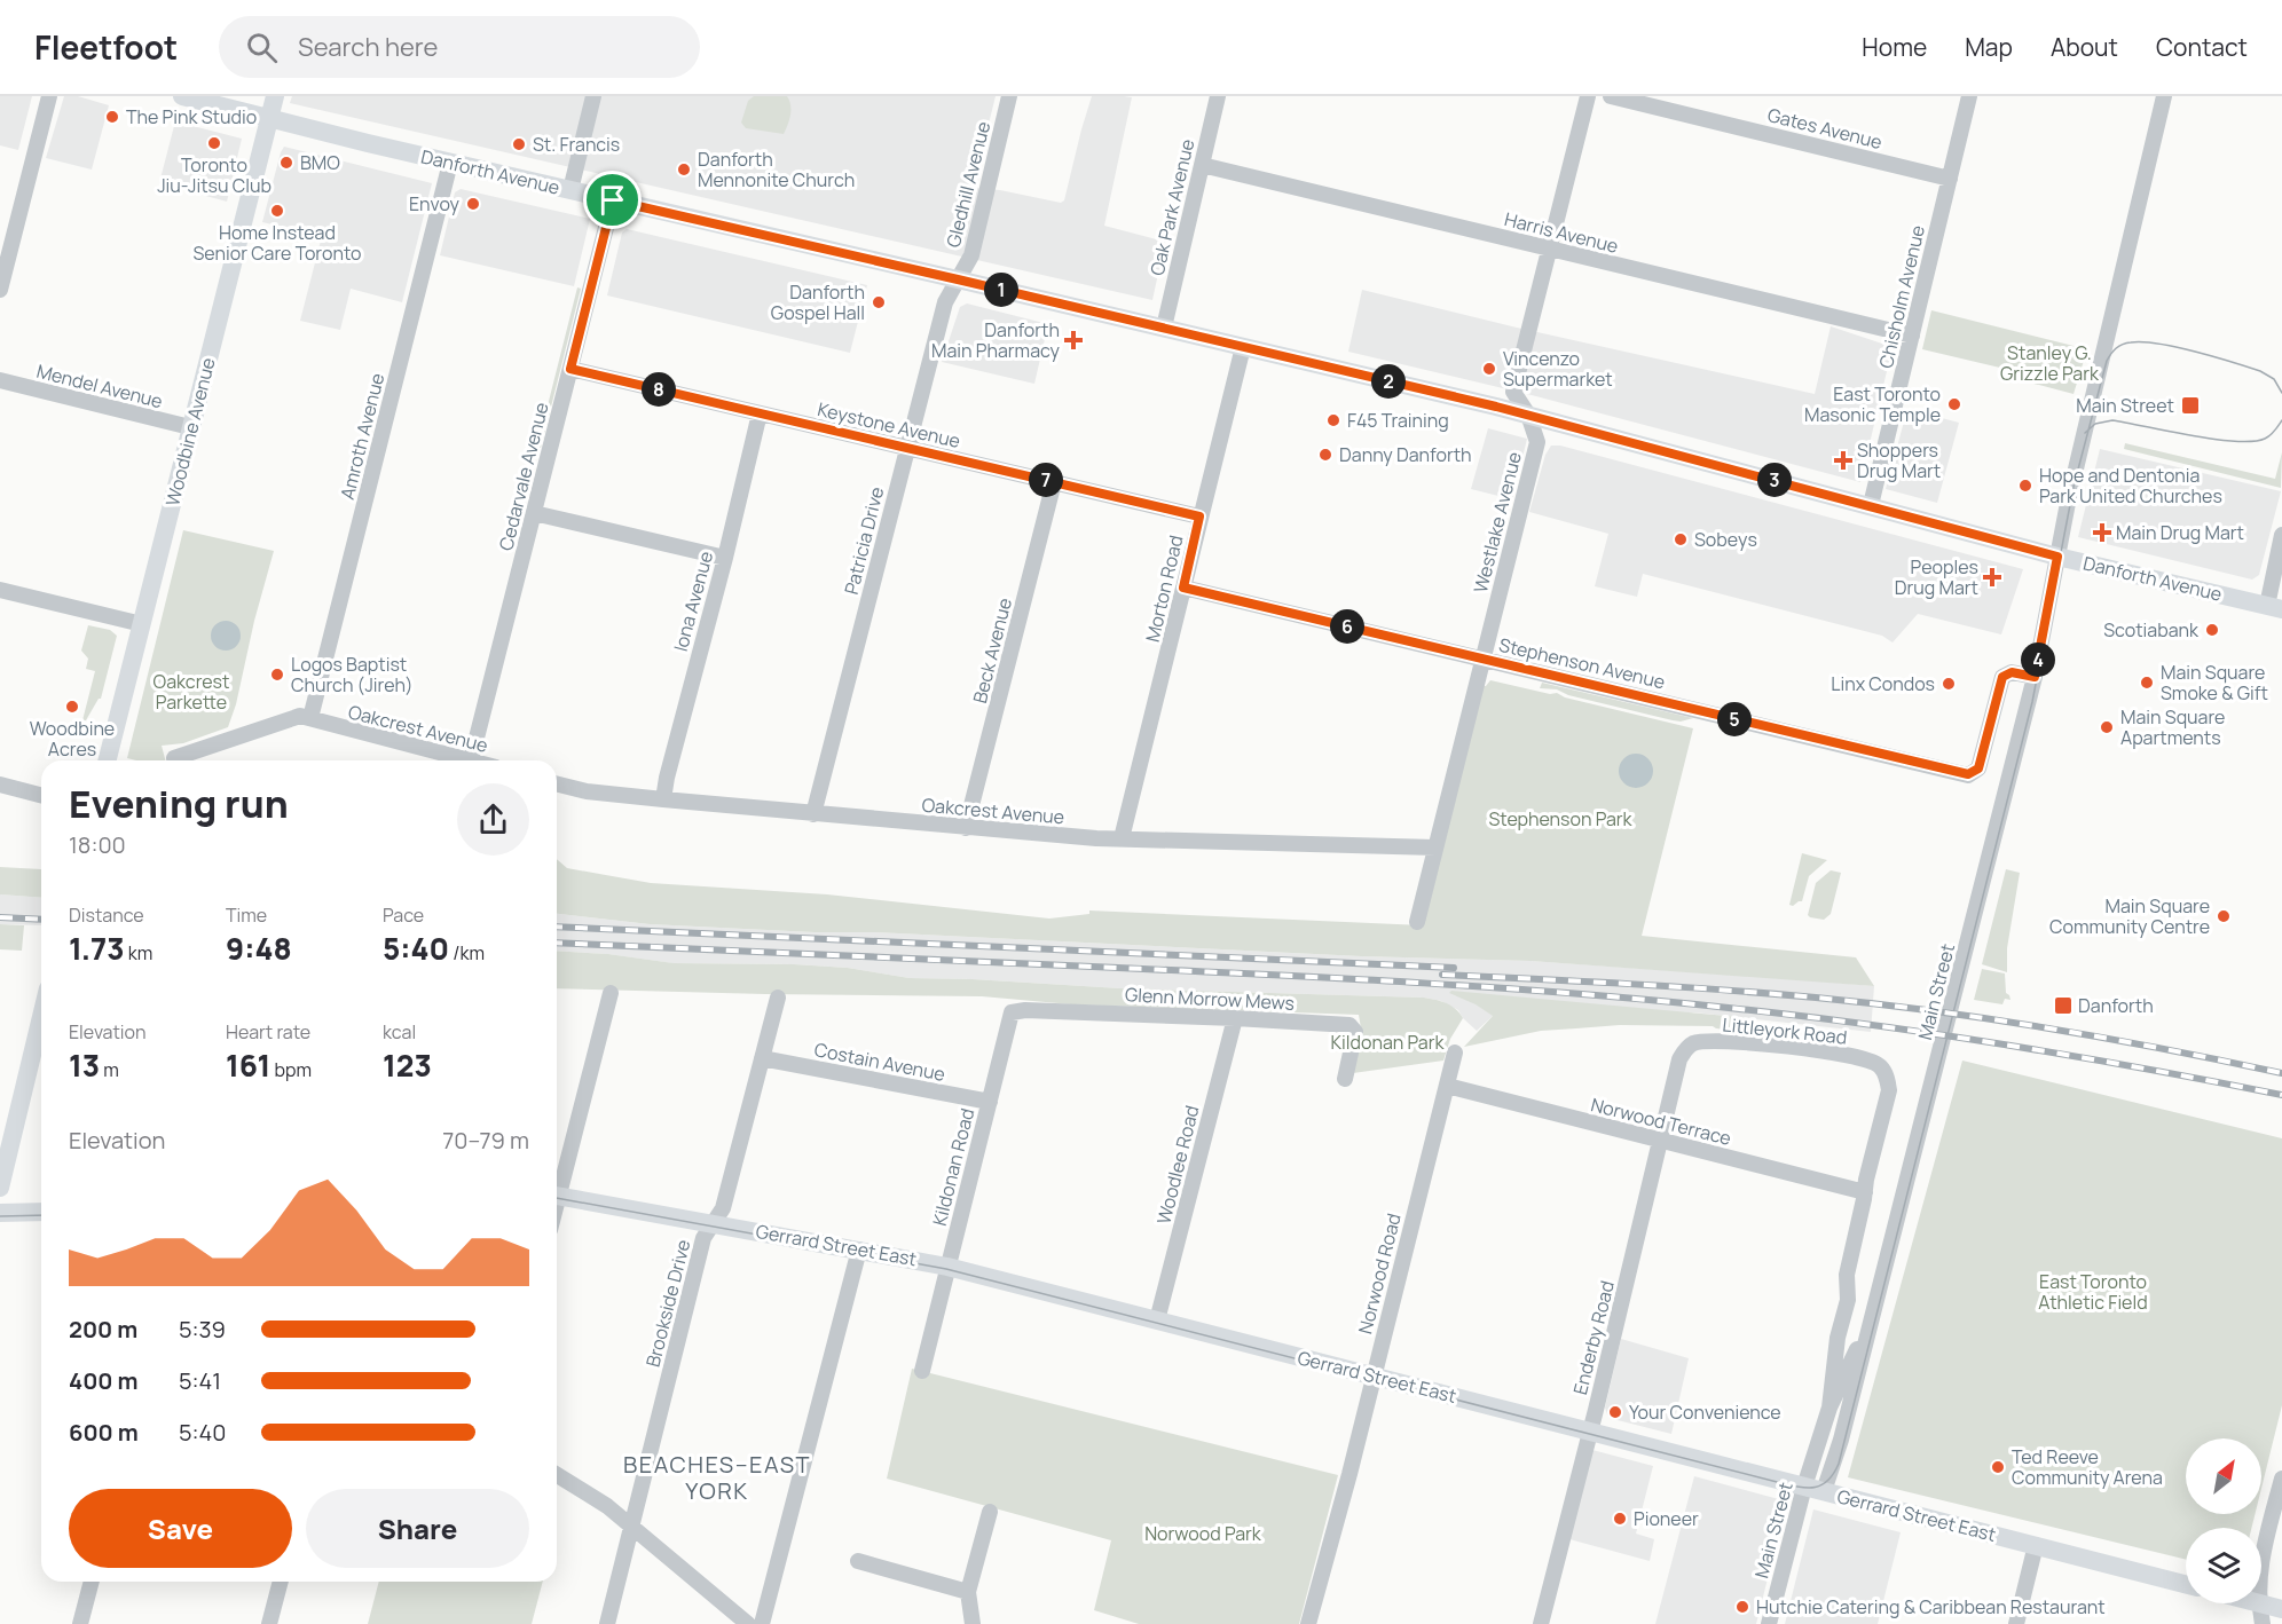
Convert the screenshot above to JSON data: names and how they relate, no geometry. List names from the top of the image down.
{
  "streets": {
    "main road": ["Danforth Avenue", "Woodbine Avenue", "Gerrard Street East"],
    "street": [
      "Gates Avenue",
      "Gledhill Avenue",
      "Oak Park Avenue",
      "Harris Avenue",
      "Chisholm Avenue",
      "Mendel Avenue",
      "Keystone Avenue",
      "Amroth Avenue",
      "Cedarvale Avenue",
      "Westlake Avenue",
      "Patricia Drive",
      "Morton Road",
      "Iona Avenue",
      "Beck Avenue",
      "Stephenson Avenue",
      "Oakcrest Avenue",
      "Main Street",
      "Glenn Morrow Mews",
      "Littleyork Road",
      "Costain Avenue",
      "Norwood Terrace",
      "Woodlee Road",
      "Kildonan Road",
      "Norwood Road",
      "Brookside Drive",
      "Enderby Road"
    ]
  },
  "crossings": [
    ["Gates Avenue", "Chisholm Avenue"],
    ["Danforth Avenue", "Gledhill Avenue"],
    ["Danforth Avenue", "Oak Park Avenue"],
    ["Danforth Avenue", "Chisholm Avenue"],
    ["Danforth Avenue", "Woodbine Avenue"],
    ["Danforth Avenue", "Amroth Avenue"],
    ["Danforth Avenue", "Cedarvale Avenue"],
    ["Danforth Avenue", "Westlake Avenue"],
    ["Danforth Avenue", "Patricia Drive"],
    ["Danforth Avenue", "Morton Road"],
    ["Danforth Avenue", "Main Street"],
    ["Gledhill Avenue", "Patricia Drive"],
    ["Oak Park Avenue", "Harris Avenue"],
    ["Harris Avenue", "Chisholm Avenue"],
    ["Harris Avenue", "Westlake Avenue"],
    ["Mendel Avenue", "Woodbine Avenue"],
    ["Keystone Avenue", "Cedarvale Avenue"],
    ["Keystone Avenue", "Patricia Drive"],
    ["Keystone Avenue", "Morton Road"],
    ["Keystone Avenue", "Iona Avenue"],
    ["Keystone Avenue", "Beck Avenue"],
    ["Amroth Avenue", "Oakcrest Avenue"],
    ["Cedarvale Avenue", "Oakcrest Avenue"],
    ["Westlake Avenue", "Stephenson Avenue"],
    ["Westlake Avenue", "Oakcrest Avenue"],
    ["Patricia Drive", "Oakcrest Avenue"],
    ["Morton Road", "Stephenson Avenue"],
    ["Morton Road", "Oakcrest Avenue"],
    ["Iona Avenue", "Oakcrest Avenue"],
    ["Beck Avenue", "Oakcrest Avenue"],
    ["Stephenson Avenue", "Main Street"],
    ["Main Street", "Littleyork Road"],
    ["Main Street", "Norwood Terrace"],
    ["Main Street", "Gerrard Street East"],
    ["Glenn Morrow Mews", "Woodlee Road"],
    ["Glenn Morrow Mews", "Kildonan Road"],
    ["Littleyork Road", "Enderby Road"],
    ["Costain Avenue", "Kildonan Road"],
    ["Costain Avenue", "Brookside Drive"],
    ["Norwood Terrace", "Norwood Road"],
    ["Norwood Terrace", "Enderby Road"],
    ["Woodlee Road", "Gerrard Street East"],
    ["Kildonan Road", "Gerrard Street East"],
    ["Gerrard Street East", "Norwood Road"],
    ["Gerrard Street East", "Brookside Drive"],
    ["Gerrard Street East", "Enderby Road"]
  ],
  "districts": ["BEACHES–EAST YORK"],
  "parks": [
    "Stanley G. Grizzle Park",
    "Oakcrest Parkette",
    "Stephenson Park",
    "Kildonan Park",
    "East Toronto Athletic Field",
    "Norwood Park"
  ],
  "places": {
    "other": [
      "The Pink Studio",
      "Toronto Jiu-Jitsu Club",
      "St. Francis",
      "BMO",
      "Danforth Mennonite Church",
      "Envoy",
      "Home Instead Senior Care Toronto",
      "Danforth Gospel Hall",
      "Vincenzo Supermarket",
      "East Toronto Masonic Temple",
      "F45 Training",
      "Danny Danforth",
      "Hope and Dentonia Park United Churches",
      "Sobeys",
      "Scotiabank",
      "Logos Baptist Church (Jireh)",
      "Main Square Smoke & Gift",
      "Linx Condos",
      "Woodbine Acres",
      "Main Square Apartments",
      "Main Square Community Centre",
      "Your Convenience",
      "Ted Reeve Community Arena",
      "Pioneer",
      "Hutchie Catering & Caribbean Restaurant"
    ],
    "health": [
      "Danforth Main Pharmacy",
      "Shoppers Drug Mart",
      "Main Drug Mart",
      "Peoples Drug Mart"
    ],
    "transit": ["Main Street", "Danforth"]
  },
  "north": "top right",
  "page": {
    "header": "Fleetfoot",
    "search": "Search here",
    "nav": [
      "Home",
      "Map",
      "About",
      "Contact"
    ],
    "pins": [
      "1",
      "2",
      "8",
      "3",
      "7",
      "6",
      "4",
      "5"
    ],
    "heading": ["Evening run", "18:00"],
    "stats": [
      ["Distance", "1.73 km"],
      ["Time", "9:48"],
      ["Pace", "5:40 /km"],
      ["Elevation", "13 m"],
      ["Heart rate", "161 bpm"],
      ["kcal", "123"]
    ],
    "chart": ["Elevation", "70–79 m"],
    "list": [
      {
        "name": "200 m",
        "note": "5:39"
      },
      {
        "name": "400 m",
        "note": "5:41"
      },
      {
        "name": "600 m",
        "note": "5:40"
      }
    ],
    "buttons": ["Save", "Share"]
  }
}
